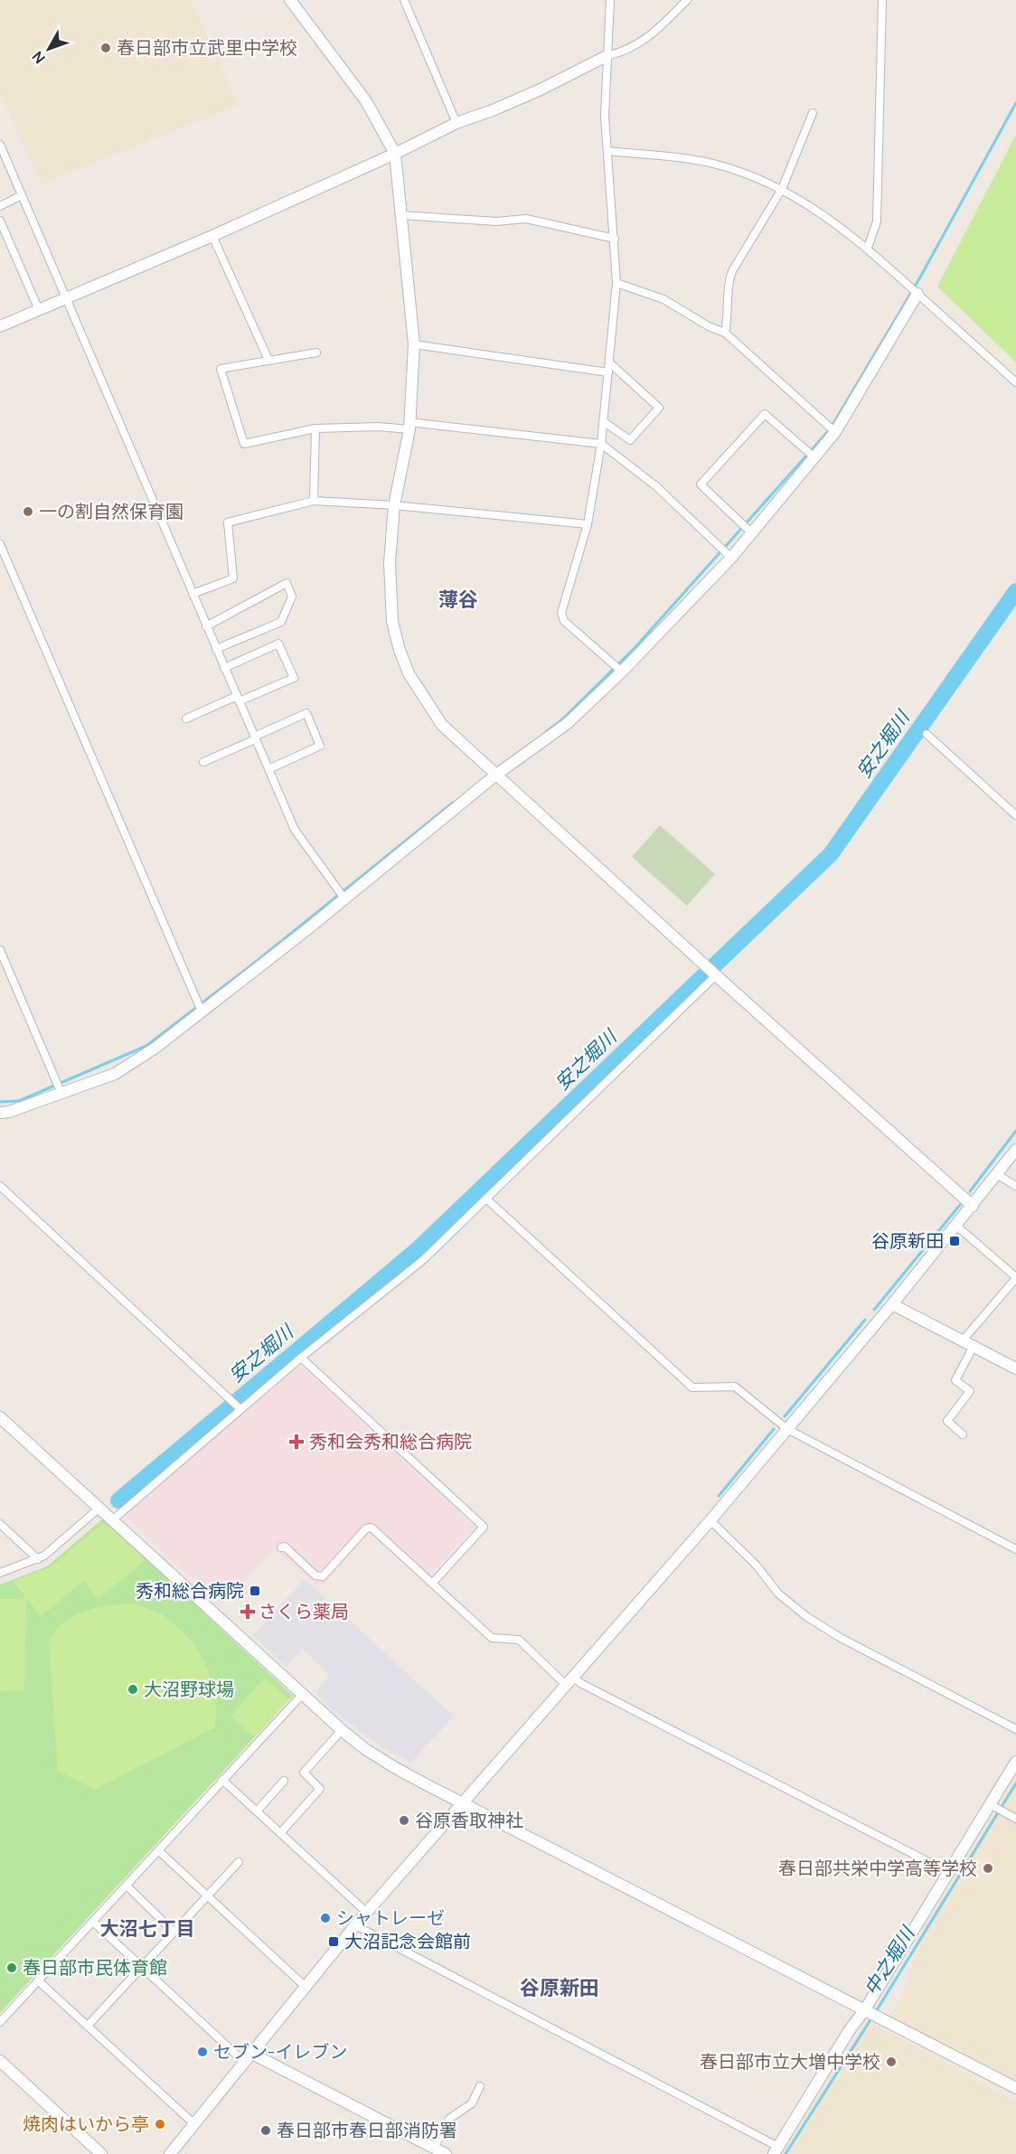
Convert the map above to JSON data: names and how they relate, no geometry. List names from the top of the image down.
{
  "districts": ["薄谷", "大沼七丁目", "谷原新田"],
  "water": ["安之堀川", "中之堀川"],
  "places": {
    "other": [
      "春日部市立武里中学校",
      "一の割自然保育園",
      "大沼野球場",
      "谷原香取神社",
      "春日部共栄中学高等学校",
      "シャトレーゼ",
      "春日部市民体育館",
      "セブン-イレブン",
      "春日部市立大増中学校",
      "焼肉はいから亭",
      "春日部市春日部消防署"
    ],
    "transit": ["谷原新田", "秀和総合病院", "大沼記念会館前"],
    "health": ["秀和会秀和総合病院", "さくら薬局"]
  },
  "north": "bottom left"
}
